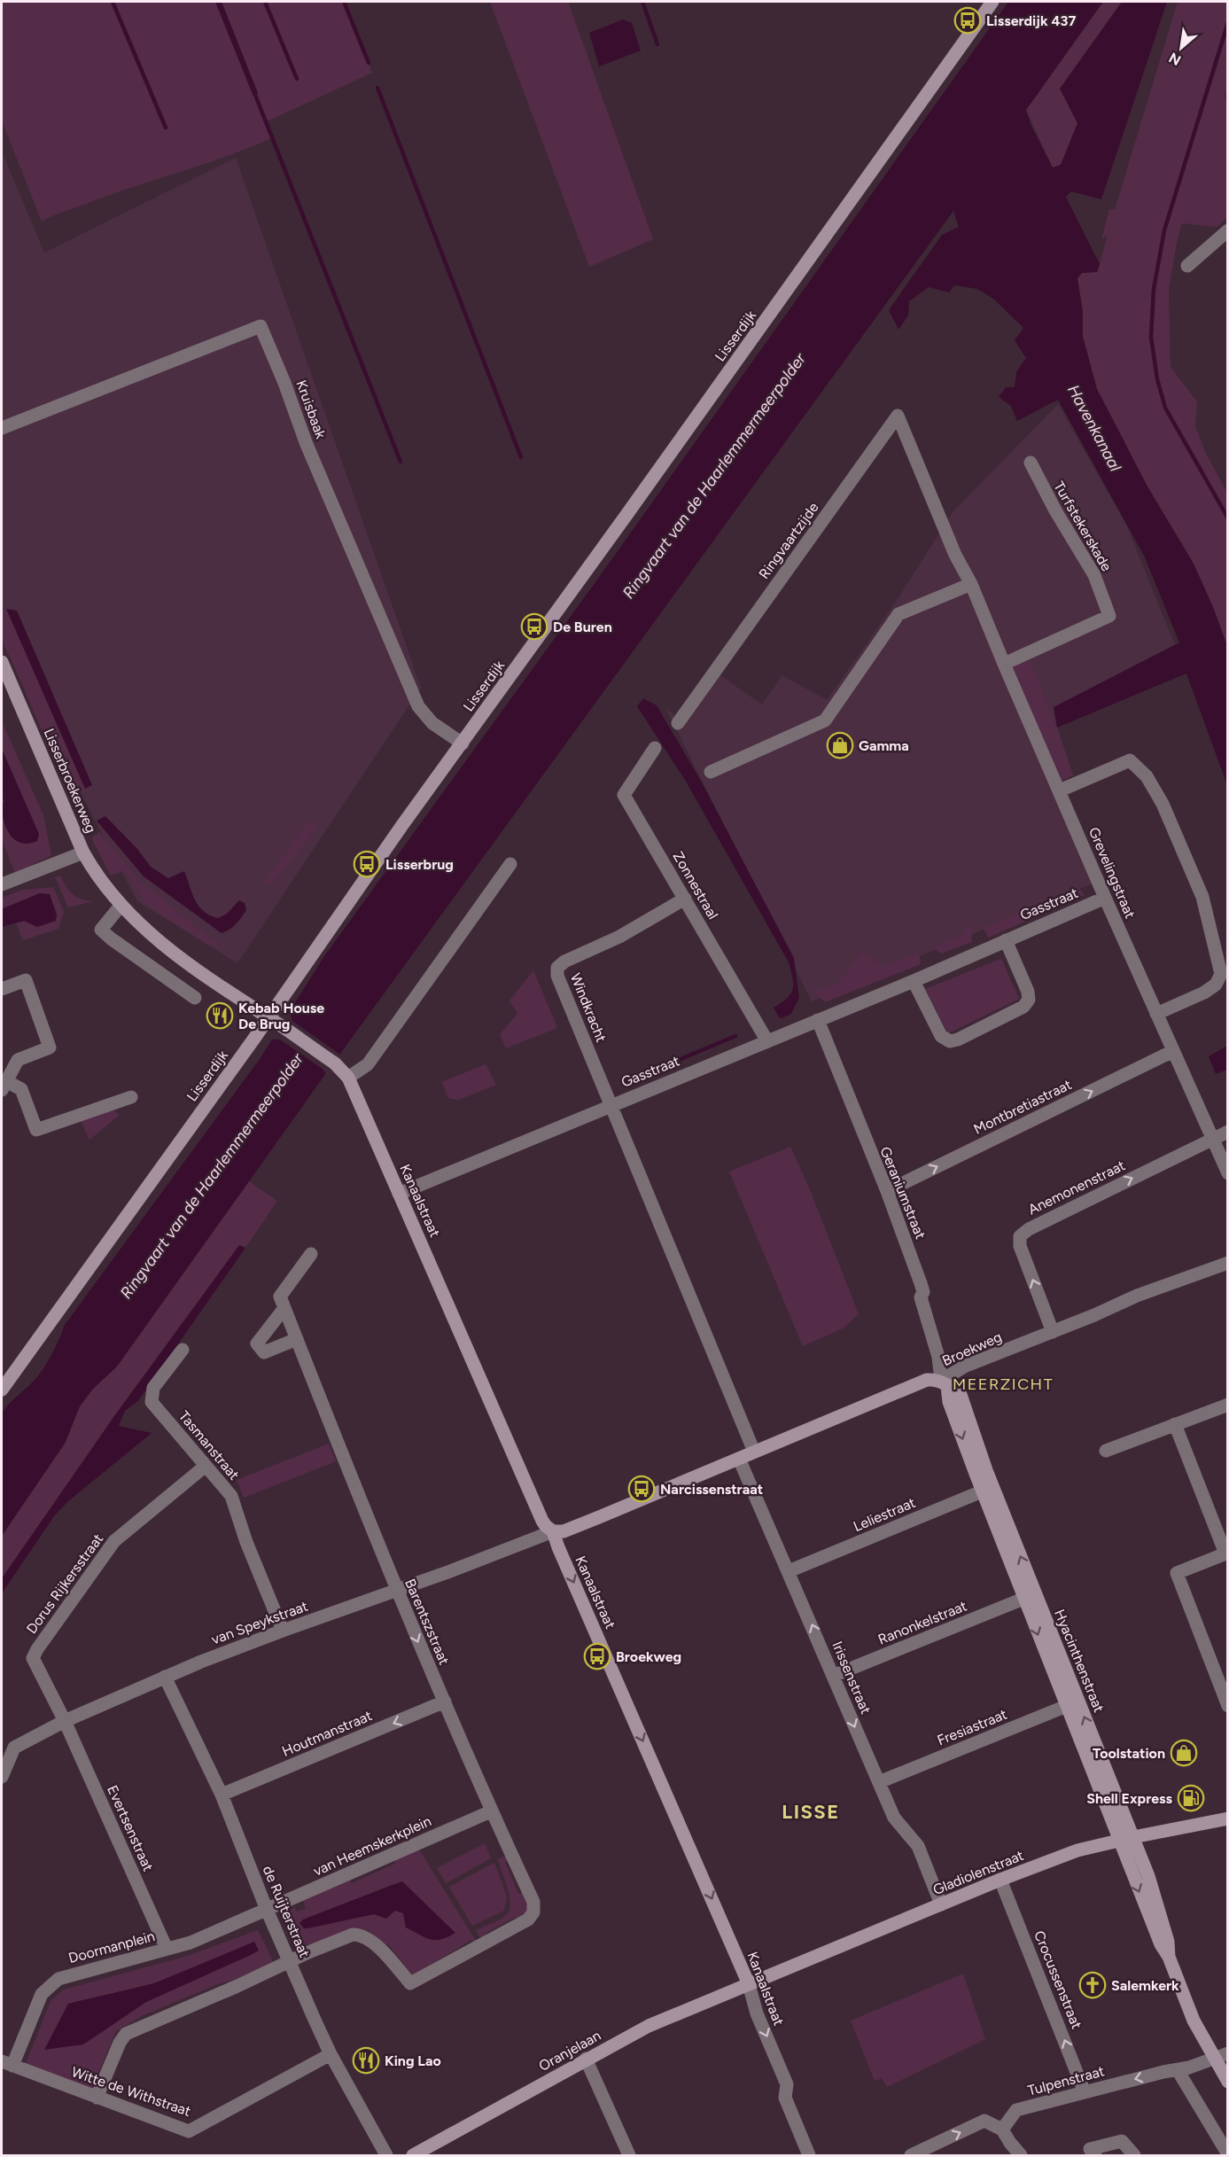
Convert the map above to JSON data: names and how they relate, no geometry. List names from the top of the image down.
{
  "streets": {
    "main road": [
      "Lisserdijk",
      "Lisserbroekerweg",
      "Kanaalstraat",
      "Broekweg",
      "Hyacinthenstraat",
      "Gladiolenstraat",
      "Oranjelaan"
    ],
    "street": [
      "Kruisbaak",
      "Turfstekerskade",
      "Ringvaartzijde",
      "Grevelingstraat",
      "Zonnestraal",
      "Gasstraat",
      "Windkracht",
      "Montbretiastraat",
      "Anemonenstraat",
      "Geraniumstraat",
      "Tasmanstraat",
      "Leliestraat",
      "Dorus Rijkersstraat",
      "Barentszstraat",
      "van Speykstraat",
      "Ranonkelstraat",
      "Irissenstraat",
      "Fresiastraat",
      "Houtmanstraat",
      "Evertsenstraat",
      "van Heemskerkplein",
      "de Ruijterstraat",
      "Doormanplein",
      "Crocussenstraat",
      "Tulpenstraat",
      "Witte de Withstraat"
    ]
  },
  "crossings": [
    ["Lisserdijk", "Kruisbaak"],
    ["Lisserdijk", "Lisserbroekerweg"],
    ["Turfstekerskade", "Grevelingstraat"],
    ["Ringvaartzijde", "Grevelingstraat"],
    ["Lisserbroekerweg", "Kanaalstraat"],
    ["Grevelingstraat", "Gasstraat"],
    ["Grevelingstraat", "Montbretiastraat"],
    ["Grevelingstraat", "Anemonenstraat"],
    ["Zonnestraal", "Gasstraat"],
    ["Zonnestraal", "Windkracht"],
    ["Gasstraat", "Windkracht"],
    ["Gasstraat", "Geraniumstraat"],
    ["Gasstraat", "Kanaalstraat"],
    ["Montbretiastraat", "Geraniumstraat"],
    ["Anemonenstraat", "Broekweg"],
    ["Geraniumstraat", "Broekweg"],
    ["Geraniumstraat", "Hyacinthenstraat"],
    ["Kanaalstraat", "Broekweg"],
    ["Kanaalstraat", "van Speykstraat"],
    ["Kanaalstraat", "Gladiolenstraat"],
    ["Kanaalstraat", "Oranjelaan"],
    ["Broekweg", "van Speykstraat"],
    ["Broekweg", "Hyacinthenstraat"],
    ["Broekweg", "Irissenstraat"],
    ["Tasmanstraat", "Dorus Rijkersstraat"],
    ["Tasmanstraat", "van Speykstraat"],
    ["Leliestraat", "Hyacinthenstraat"],
    ["Leliestraat", "Irissenstraat"],
    ["Dorus Rijkersstraat", "van Speykstraat"],
    ["Dorus Rijkersstraat", "Evertsenstraat"],
    ["Barentszstraat", "van Speykstraat"],
    ["Barentszstraat", "Houtmanstraat"],
    ["Barentszstraat", "van Heemskerkplein"],
    ["Barentszstraat", "de Ruijterstraat"],
    ["van Speykstraat", "Evertsenstraat"],
    ["van Speykstraat", "de Ruijterstraat"],
    ["Ranonkelstraat", "Hyacinthenstraat"],
    ["Ranonkelstraat", "Irissenstraat"],
    ["Hyacinthenstraat", "Fresiastraat"],
    ["Hyacinthenstraat", "Gladiolenstraat"],
    ["Hyacinthenstraat", "Tulpenstraat"],
    ["Irissenstraat", "Fresiastraat"],
    ["Irissenstraat", "Gladiolenstraat"],
    ["Houtmanstraat", "de Ruijterstraat"],
    ["Evertsenstraat", "Doormanplein"],
    ["van Heemskerkplein", "de Ruijterstraat"],
    ["van Heemskerkplein", "Doormanplein"],
    ["Gladiolenstraat", "Crocussenstraat"],
    ["Gladiolenstraat", "Oranjelaan"],
    ["de Ruijterstraat", "Doormanplein"],
    ["de Ruijterstraat", "Witte de Withstraat"],
    ["Doormanplein", "Witte de Withstraat"],
    ["Crocussenstraat", "Tulpenstraat"]
  ],
  "one_way": [
    "Montbretiastraat",
    "Kanaalstraat",
    "Houtmanstraat",
    "Crocussenstraat",
    "Tulpenstraat"
  ],
  "districts": ["MEERZICHT", "LISSE"],
  "water": ["Havenkanaal", "Ringvaart van de Haarlemmermeerpolder"],
  "places": {
    "bus stop": [
      "Lisserdijk 437",
      "De Buren",
      "Lisserbrug",
      "Narcissenstraat",
      "Broekweg"
    ],
    "shop": ["Gamma", "Toolstation"],
    "restaurant": ["Kebab House De Brug", "King Lao"],
    "fuel station": ["Shell Express"],
    "church": ["Salemkerk"]
  },
  "north": "bottom left"
}
